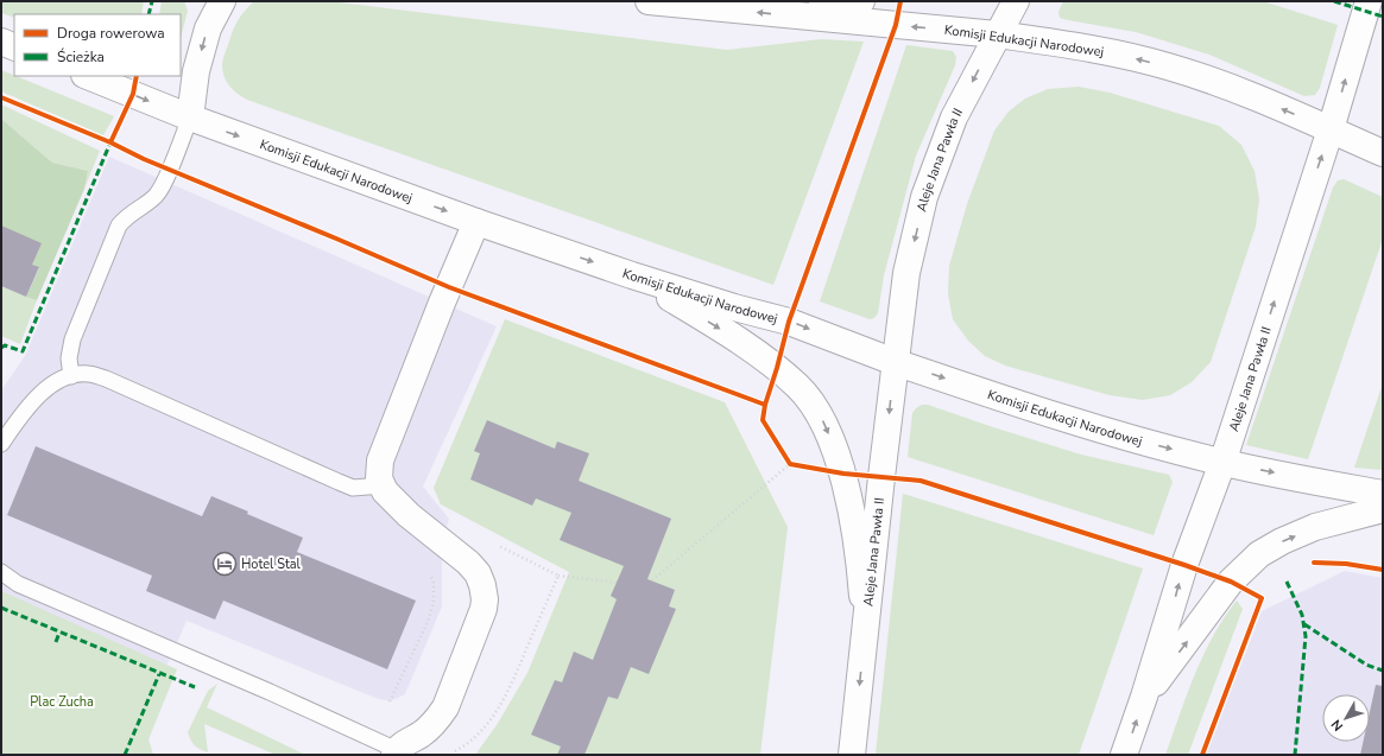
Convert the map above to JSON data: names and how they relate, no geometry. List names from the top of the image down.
{
  "streets": {
    "main road": ["Komisji Edukacji Narodowej", "Aleje Jana Pawła II"]
  },
  "crossings": [
    ["Komisji Edukacji Narodowej", "Aleje Jana Pawła II"]
  ],
  "parks": ["Plac Zucha"],
  "places": {
    "hotel": ["Hotel Stal"]
  },
  "legend": ["Droga rowerowa", "Ścieżka"],
  "north": "bottom left"
}
